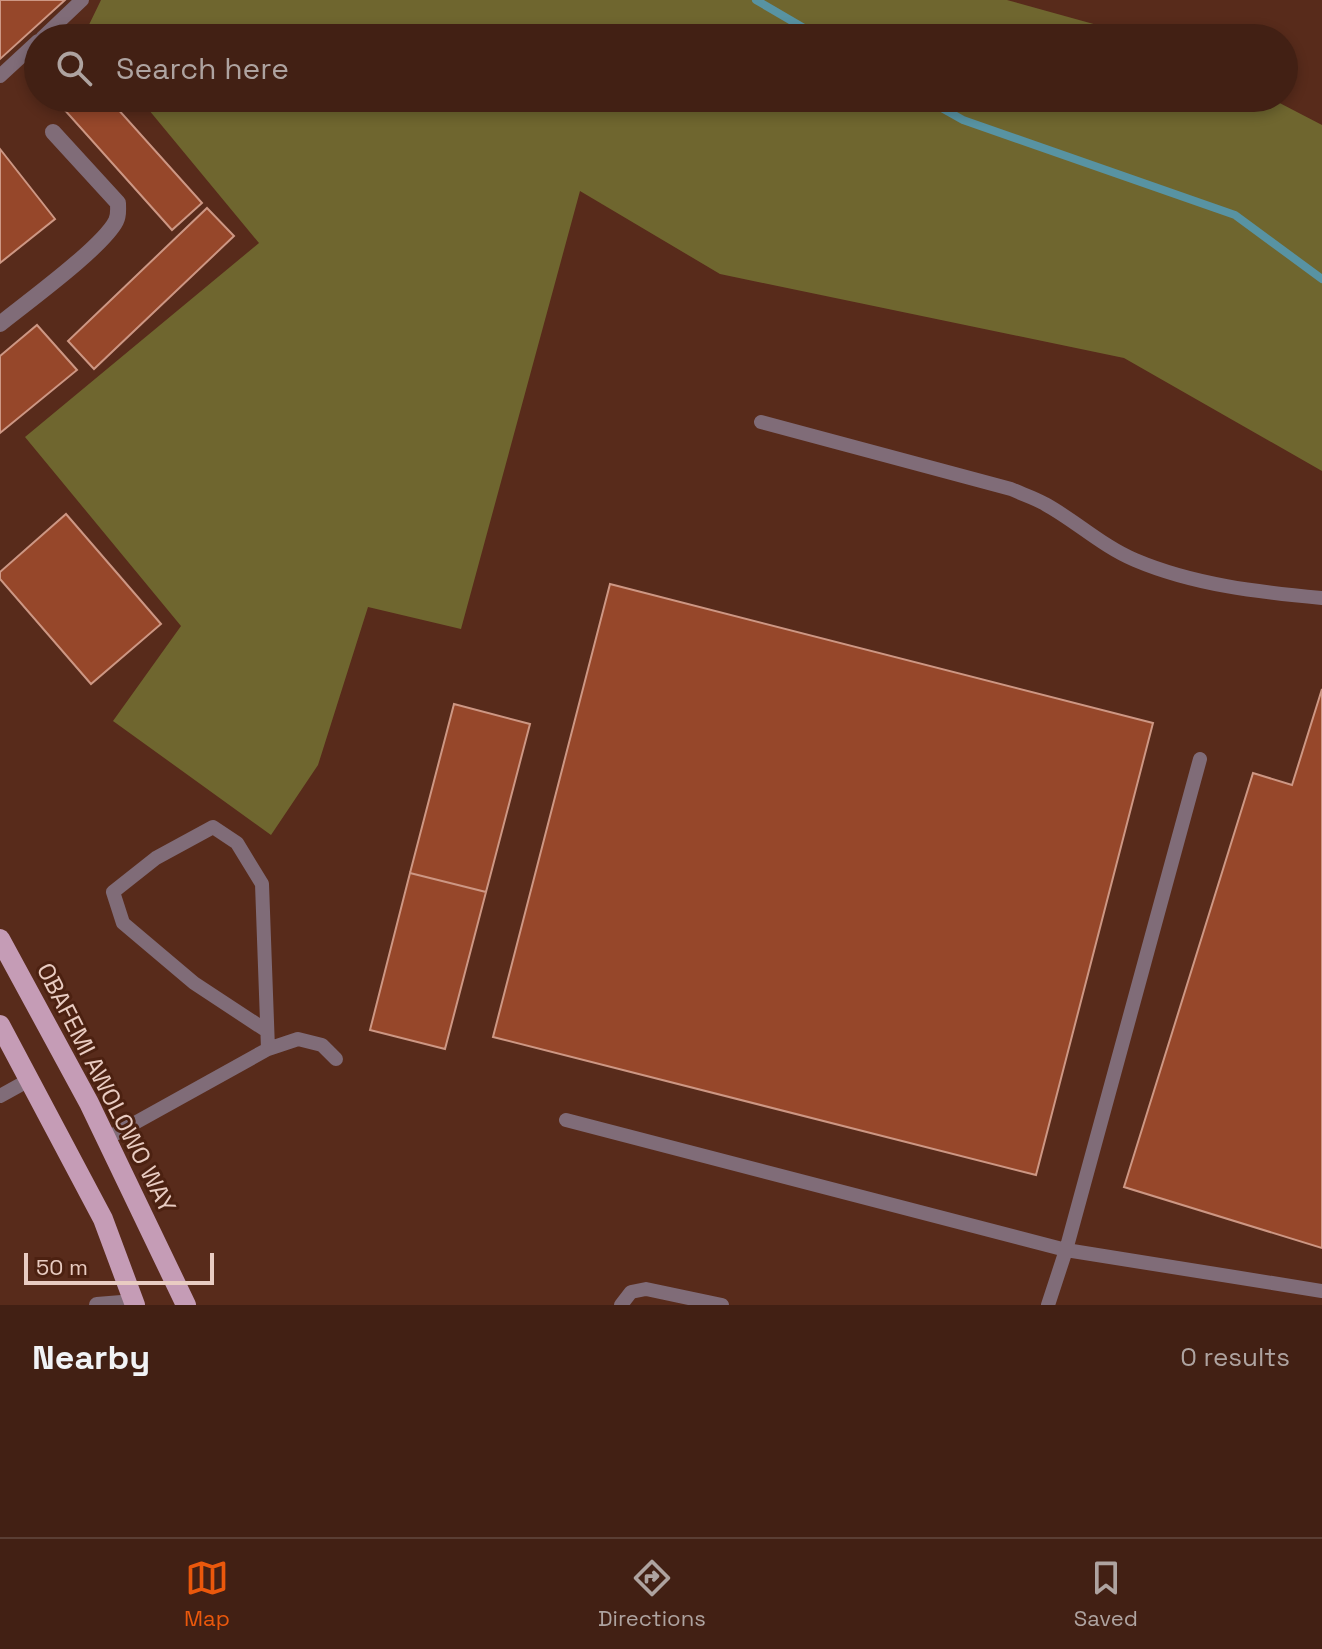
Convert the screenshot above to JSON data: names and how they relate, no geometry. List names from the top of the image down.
{
  "streets": {
    "main road": ["OBAFEMI AWOLOWO WAY"]
  },
  "scale_bar": "50 m",
  "page": {
    "search": "Search here",
    "scale": "50 m",
    "heading": ["Nearby", "0 results"],
    "nav": ["Map", "Directions", "Saved"]
  }
}
